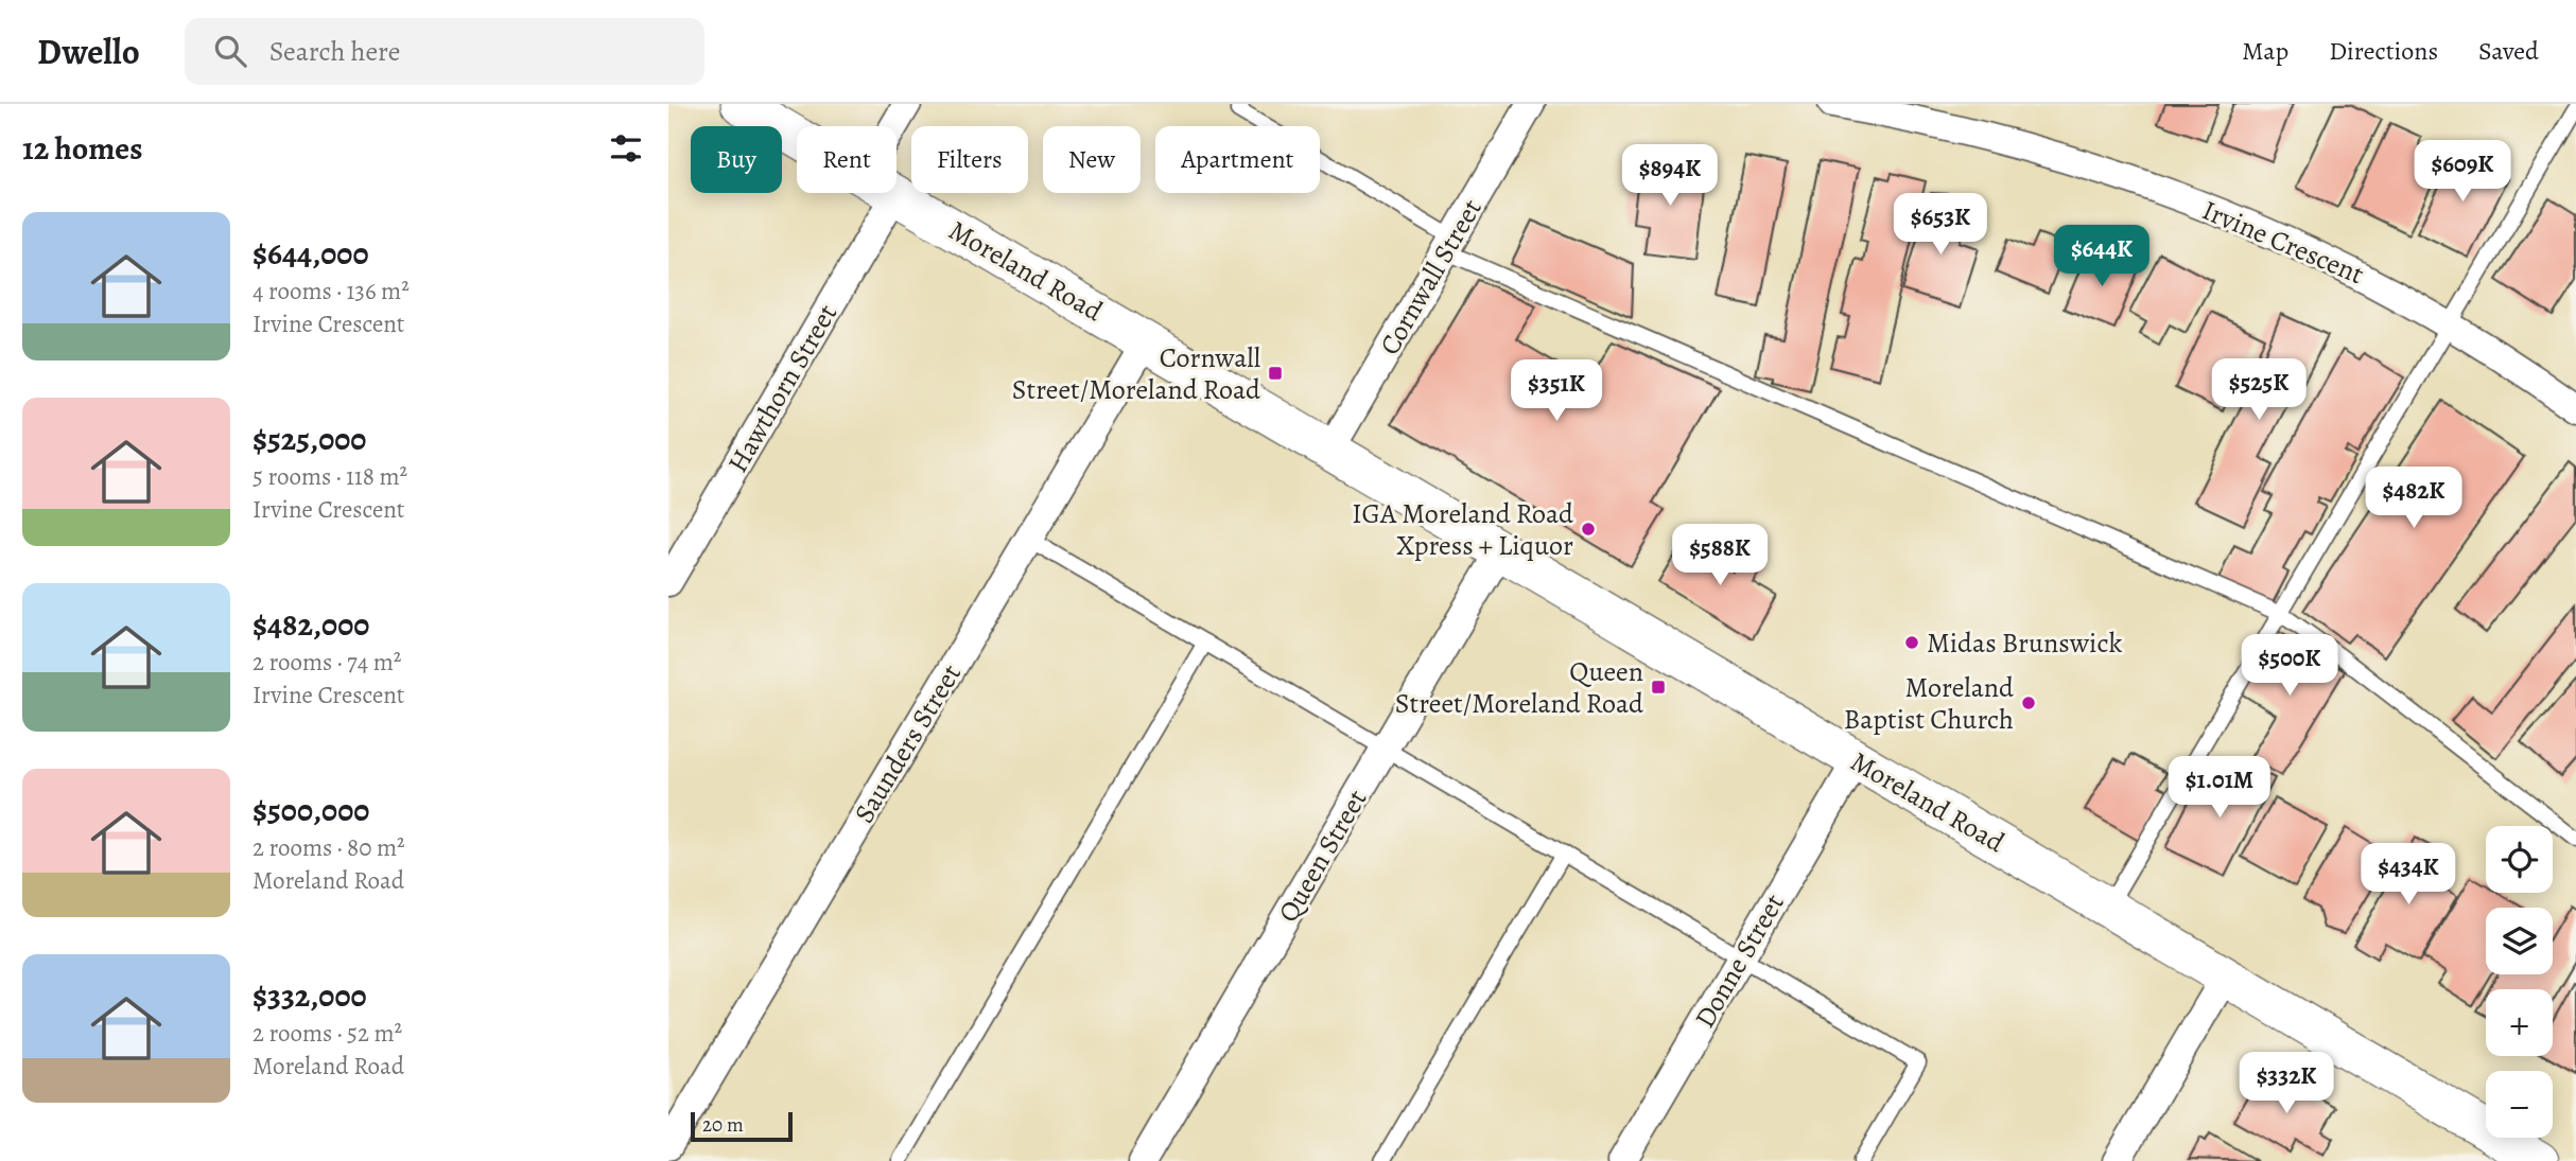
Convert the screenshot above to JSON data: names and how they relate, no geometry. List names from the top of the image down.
{
  "streets": {
    "main road": ["Moreland Road"],
    "street": [
      "Irvine Crescent",
      "Cornwall Street",
      "Hawthorn Street",
      "Saunders Street",
      "Queen Street",
      "Donne Street"
    ]
  },
  "crossings": [
    ["Moreland Road", "Cornwall Street"],
    ["Moreland Road", "Saunders Street"],
    ["Moreland Road", "Queen Street"],
    ["Moreland Road", "Donne Street"]
  ],
  "places": {
    "transit": ["Cornwall Street/Moreland Road", "Queen Street/Moreland Road"],
    "other": ["IGA Moreland Road Xpress + Liquor", "Midas Brunswick", "Moreland Baptist Church"]
  },
  "scale_bar": "20 m",
  "page": {
    "header": "Dwello",
    "search": "Search here",
    "nav": ["Map", "Directions", "Saved"],
    "heading": "12 homes",
    "chip": [
      "Buy",
      "Rent",
      "Filters",
      "New",
      "Apartment"
    ],
    "price": [
      "$609K",
      "$894K",
      "$653K",
      "$644K",
      "$525K",
      "$351K",
      "$482K",
      "$588K",
      "$500K",
      "$1.01M",
      "$434K",
      "$332K"
    ],
    "list": [
      {
        "name": "$644,000",
        "note": "4 rooms · 136 m² · Irvine Crescent"
      },
      {
        "name": "$525,000",
        "note": "5 rooms · 118 m² · Irvine Crescent"
      },
      {
        "name": "$482,000",
        "note": "2 rooms · 74 m² · Irvine Crescent"
      },
      {
        "name": "$500,000",
        "note": "2 rooms · 80 m² · Moreland Road"
      },
      {
        "name": "$332,000",
        "note": "2 rooms · 52 m² · Moreland Road"
      }
    ],
    "map_buttons": ["+", "−"],
    "scale": "20 m"
  }
}
